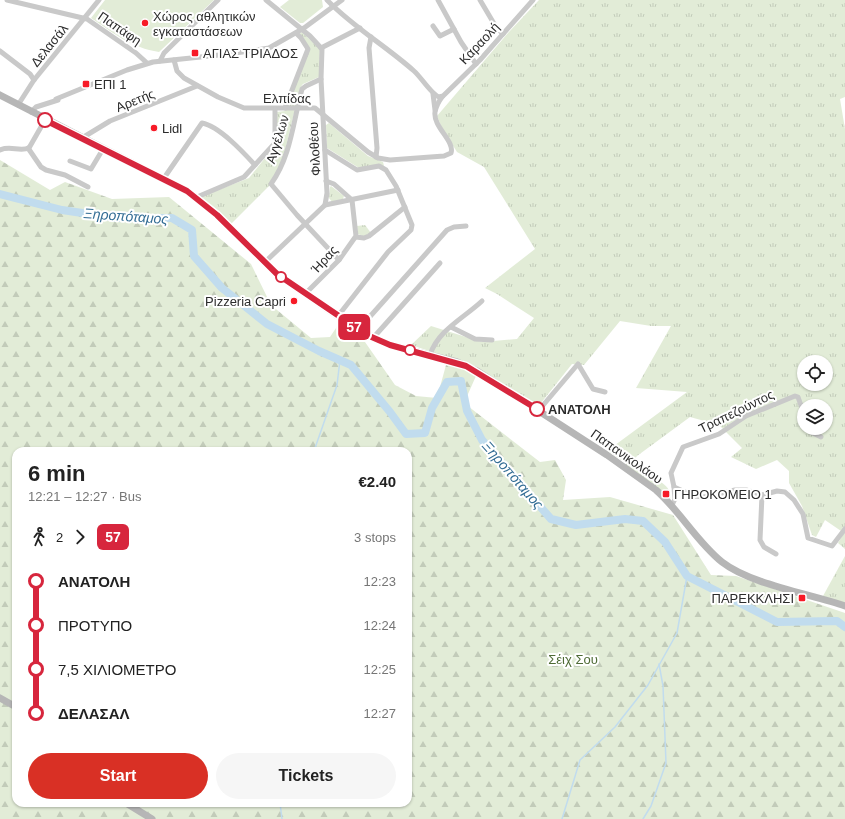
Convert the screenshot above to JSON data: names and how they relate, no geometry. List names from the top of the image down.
{
  "streets": {
    "main road": ["Παπανικολάου"],
    "street": [
      "Παπάφη",
      "Καραολή",
      "Δελασάλ",
      "Ελπίδας",
      "Αρετής",
      "Αγγέλων",
      "Φιλοθέου",
      "Ήρας",
      "Τραπεζούντος"
    ]
  },
  "crossings": [
    ["Παπάφη", "Δελασάλ"],
    ["Δελασάλ", "Παπανικολάου"],
    ["Ελπίδας", "Αρετής"],
    ["Ελπίδας", "Αγγέλων"],
    ["Ελπίδας", "Φιλοθέου"],
    ["Αρετής", "Παπανικολάου"],
    ["Αγγέλων", "Φιλοθέου"],
    ["Αγγέλων", "Ήρας"],
    ["Αγγέλων", "Παπανικολάου"],
    ["Ήρας", "Παπανικολάου"]
  ],
  "water": ["Ξηροπόταμος"],
  "parks": ["Σέιχ Σου"],
  "places": {
    "other": [
      "Χώρος αθλητικών εγκαταστάσεων",
      "Lidl",
      "Pizzeria Capri",
      "ΑΝΑΤΟΛΗ"
    ],
    "transit": [
      "ΑΓΙΑΣ ΤΡΙΑΔΟΣ",
      "ΕΠΙ 1",
      "ΓΗΡΟΚΟΜΕΙΟ 1",
      "ΠΑΡΕΚΚΛΗΣΙ"
    ]
  },
  "lines": ["bus line 57"],
  "page": {
    "on_map": "57",
    "heading": ["6 min", "12:21 – 12:27 · Bus", "€2.40"],
    "legs": ["2", "57", "3 stops"],
    "list": [
      {
        "name": "ΑΝΑΤΟΛΗ",
        "value": "12:23"
      },
      {
        "name": "ΠΡΟΤΥΠΟ",
        "value": "12:24"
      },
      {
        "name": "7,5 ΧΙΛΙΟΜΕΤΡΟ",
        "value": "12:25"
      },
      {
        "name": "ΔΕΛΑΣΑΛ",
        "value": "12:27"
      }
    ],
    "buttons": ["Start", "Tickets"]
  }
}
